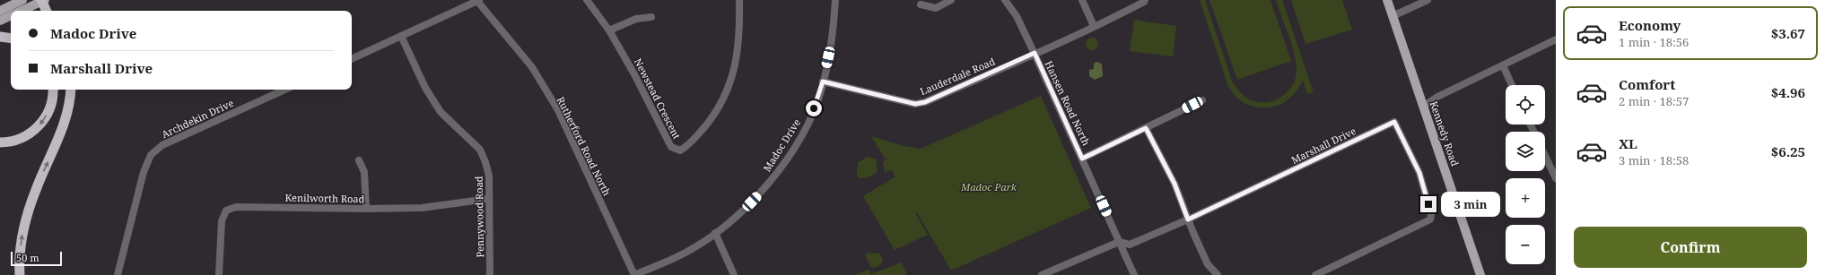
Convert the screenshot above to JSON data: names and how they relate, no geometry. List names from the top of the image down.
{
  "streets": {
    "main road": ["Kennedy Road"],
    "street": [
      "Lauderdale Road",
      "Newstead Crescent",
      "Hansen Road North",
      "Archdekin Drive",
      "Madoc Drive",
      "Marshall Drive",
      "Rutherford Road North",
      "Kenilworth Road",
      "Pennywood Road"
    ]
  },
  "crossings": [
    ["Lauderdale Road", "Hansen Road North"],
    ["Lauderdale Road", "Madoc Drive"],
    ["Hansen Road North", "Marshall Drive"],
    ["Madoc Drive", "Rutherford Road North"],
    ["Kenilworth Road", "Pennywood Road"]
  ],
  "parks": ["Madoc Park"],
  "scale_bar": "50 m",
  "page": {
    "list": [
      {
        "name": "Economy",
        "note": "1 min · 18:56",
        "value": "$3.67"
      },
      {
        "name": "Comfort",
        "note": "2 min · 18:57",
        "value": "$4.96"
      },
      {
        "name": "XL",
        "note": "3 min · 18:58",
        "value": "$6.25"
      }
    ],
    "banner": ["Madoc Drive", "Marshall Drive"],
    "map_buttons": ["+", "−"],
    "bubble": "3 min",
    "buttons": "Confirm",
    "scale": "50 m"
  }
}
